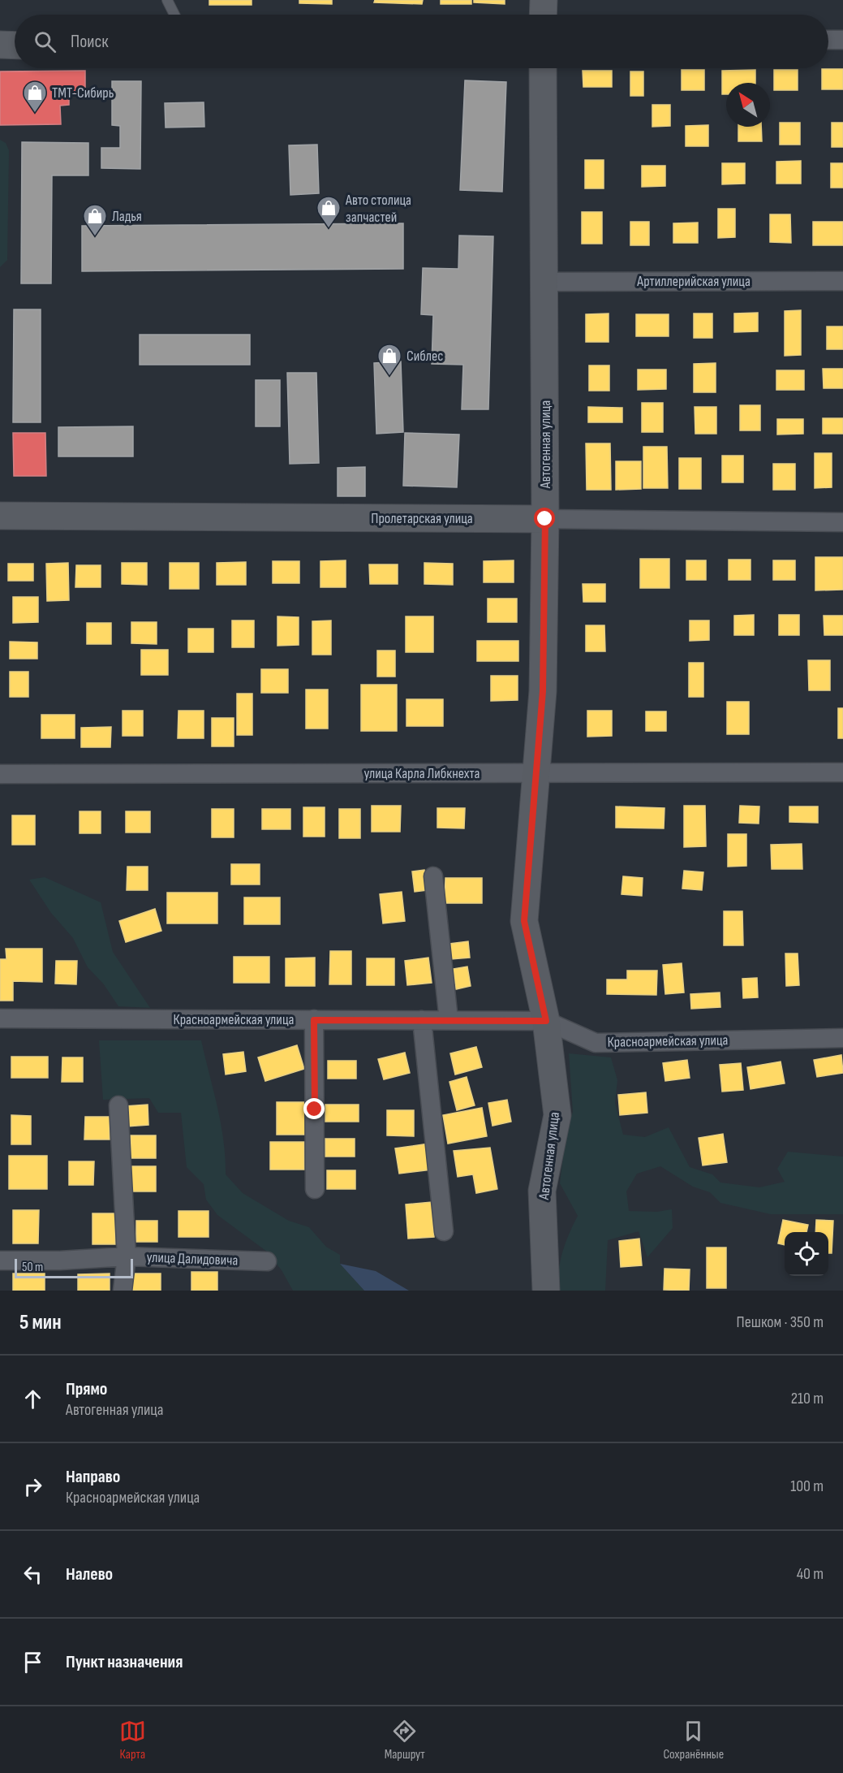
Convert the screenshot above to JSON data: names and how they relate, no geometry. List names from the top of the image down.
{
  "streets": {
    "street": [
      "Артиллерийская улица",
      "Автогенная улица",
      "Пролетарская улица",
      "улица Карла Либкнехта",
      "Красноармейская улица",
      "улица Далидовича"
    ]
  },
  "crossings": [
    ["Артиллерийская улица", "Автогенная улица"],
    ["Автогенная улица", "Пролетарская улица"],
    ["Автогенная улица", "улица Карла Либкнехта"],
    ["Автогенная улица", "Красноармейская улица"]
  ],
  "places": {
    "shop": [
      "ТМТ-Сибирь",
      "Авто столица запчастей",
      "Ладья",
      "Сиблес"
    ]
  },
  "scale_bar": "50 m",
  "north": "top left",
  "page": {
    "search": "Поиск",
    "scale": "50 m",
    "heading": ["5 мин", "Пешком · 350 m"],
    "list": [
      ["Прямо", "Автогенная улица", "210 m"],
      ["Направо", "Красноармейская улица", "100 m"],
      ["Налево", "40 m"],
      "Пункт назначения"
    ],
    "nav": ["Карта", "Маршрут", "Сохранённые"]
  }
}
